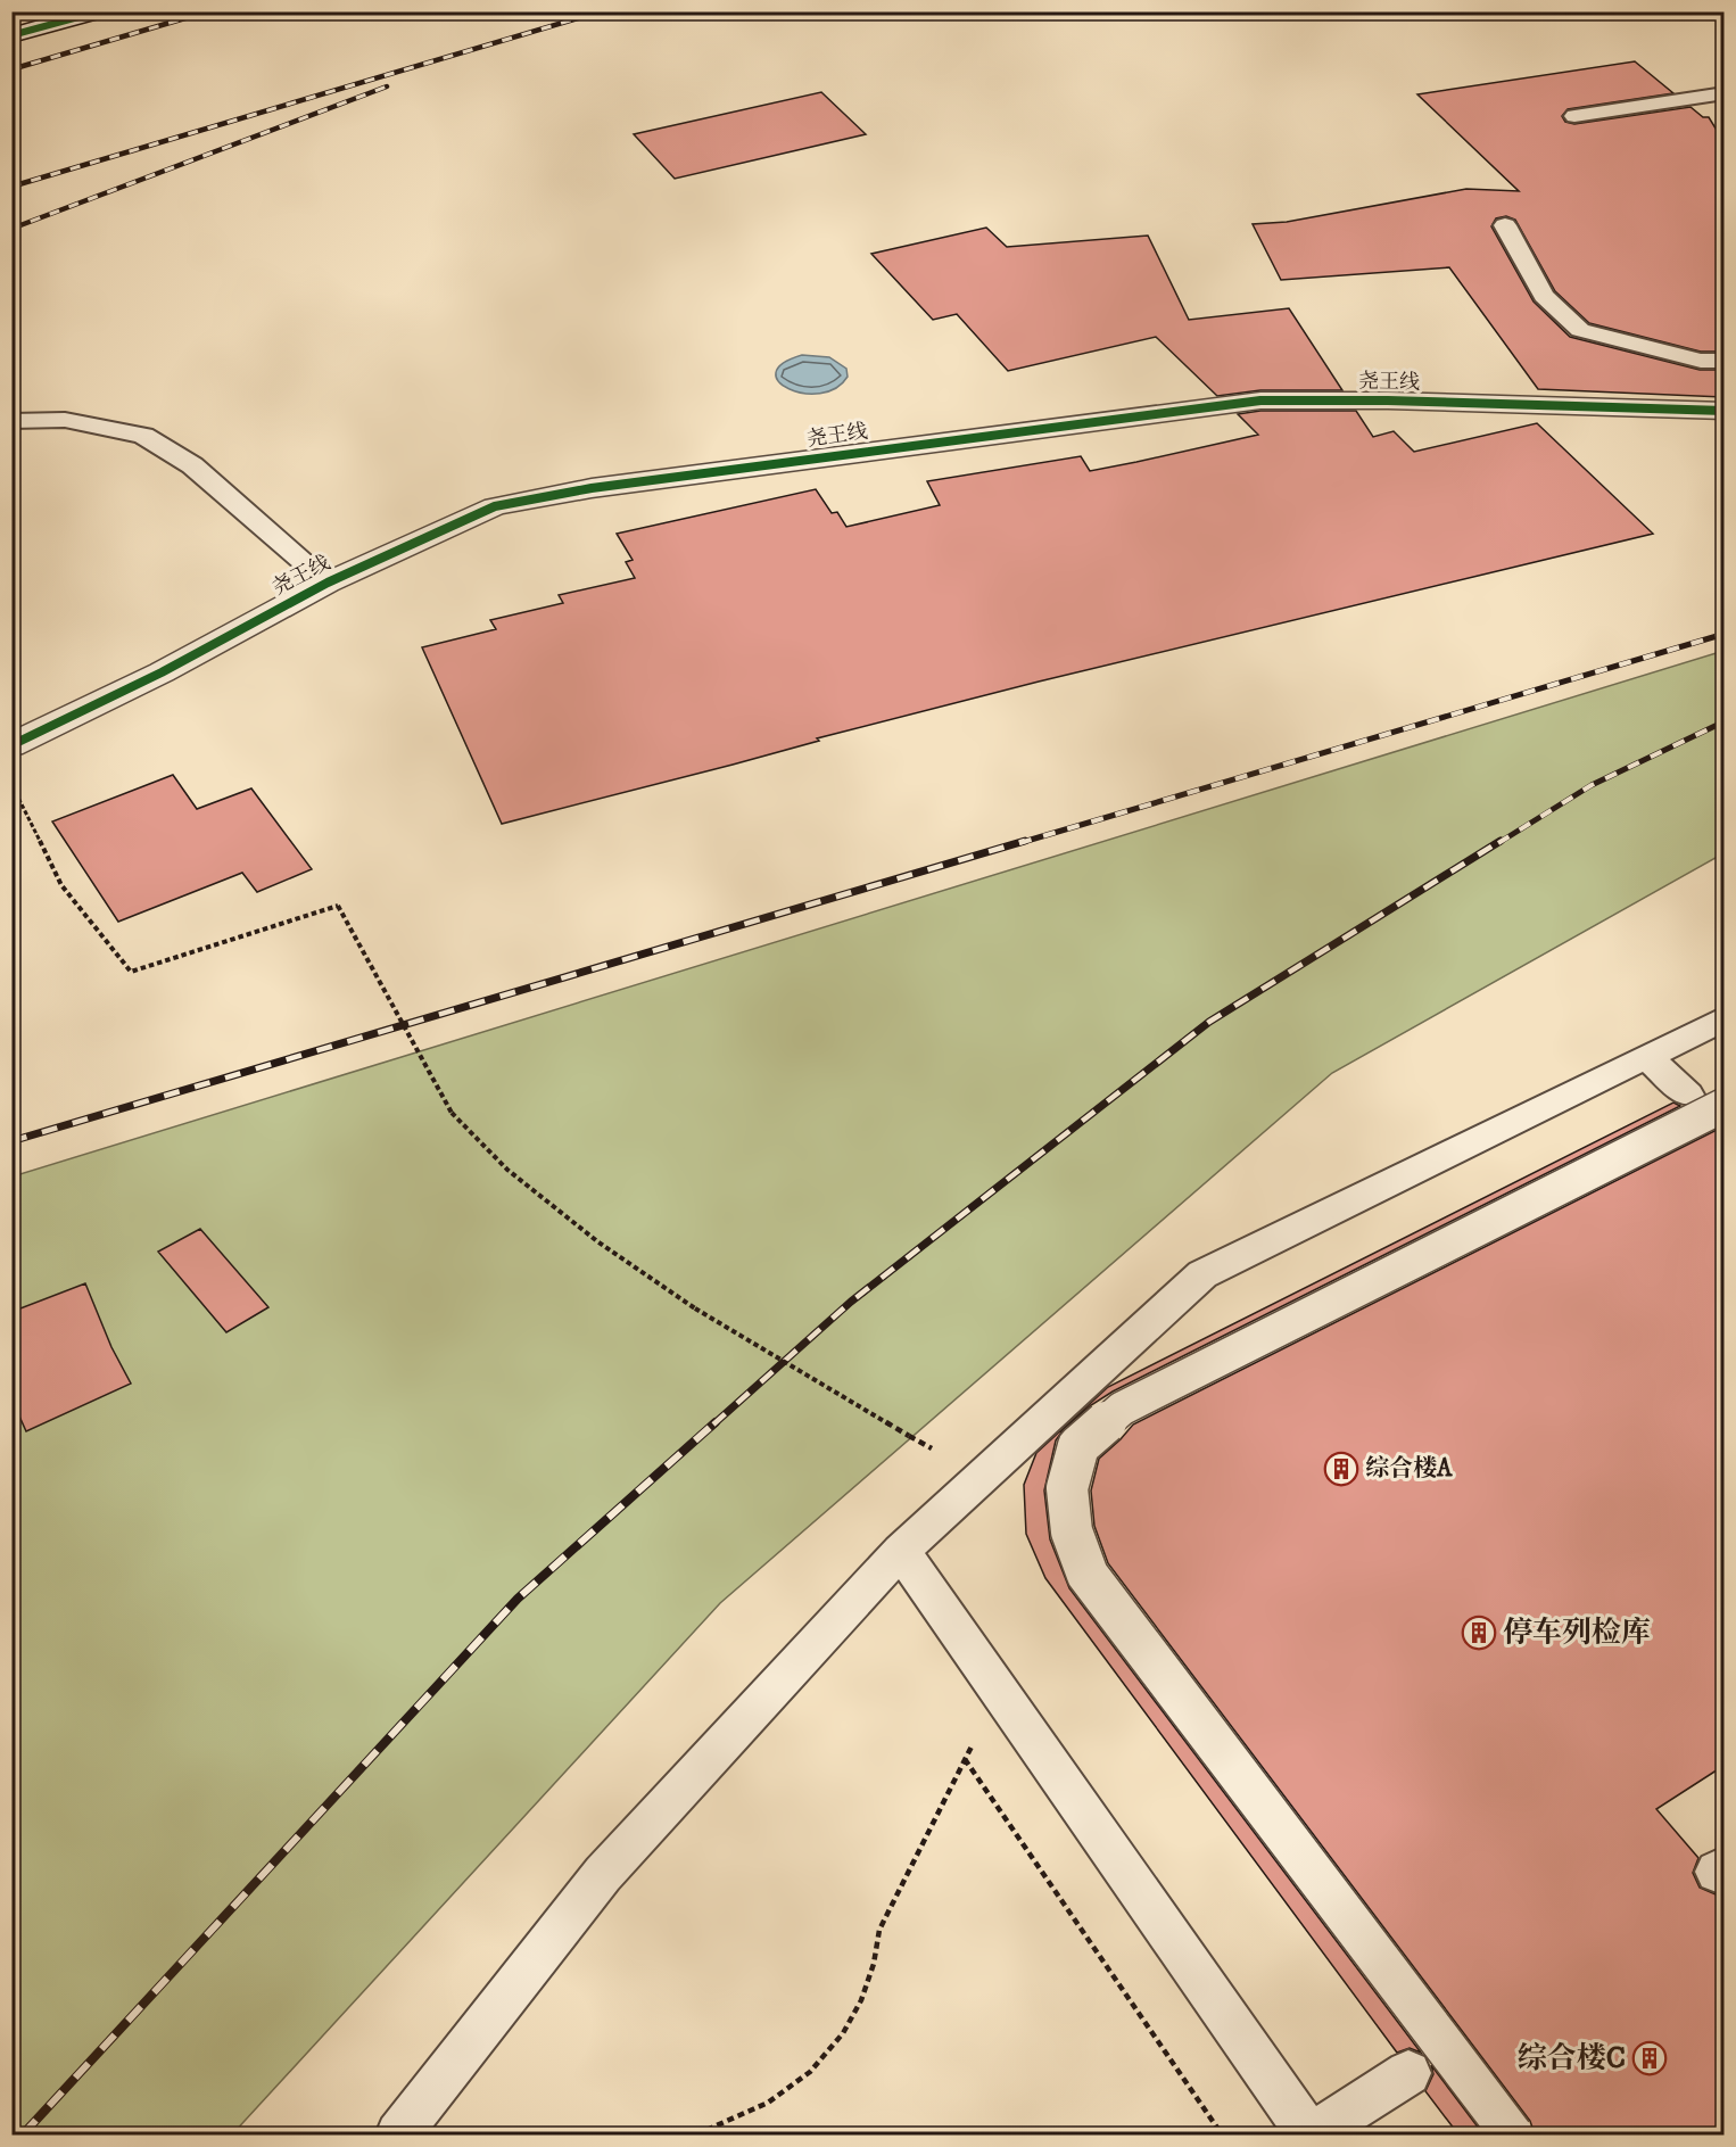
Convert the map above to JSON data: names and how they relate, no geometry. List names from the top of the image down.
{
  "streets": {
    "street": ["尧王线"]
  },
  "places": {
    "building": ["综合楼A", "停车列检库", "综合楼C"]
  }
}
